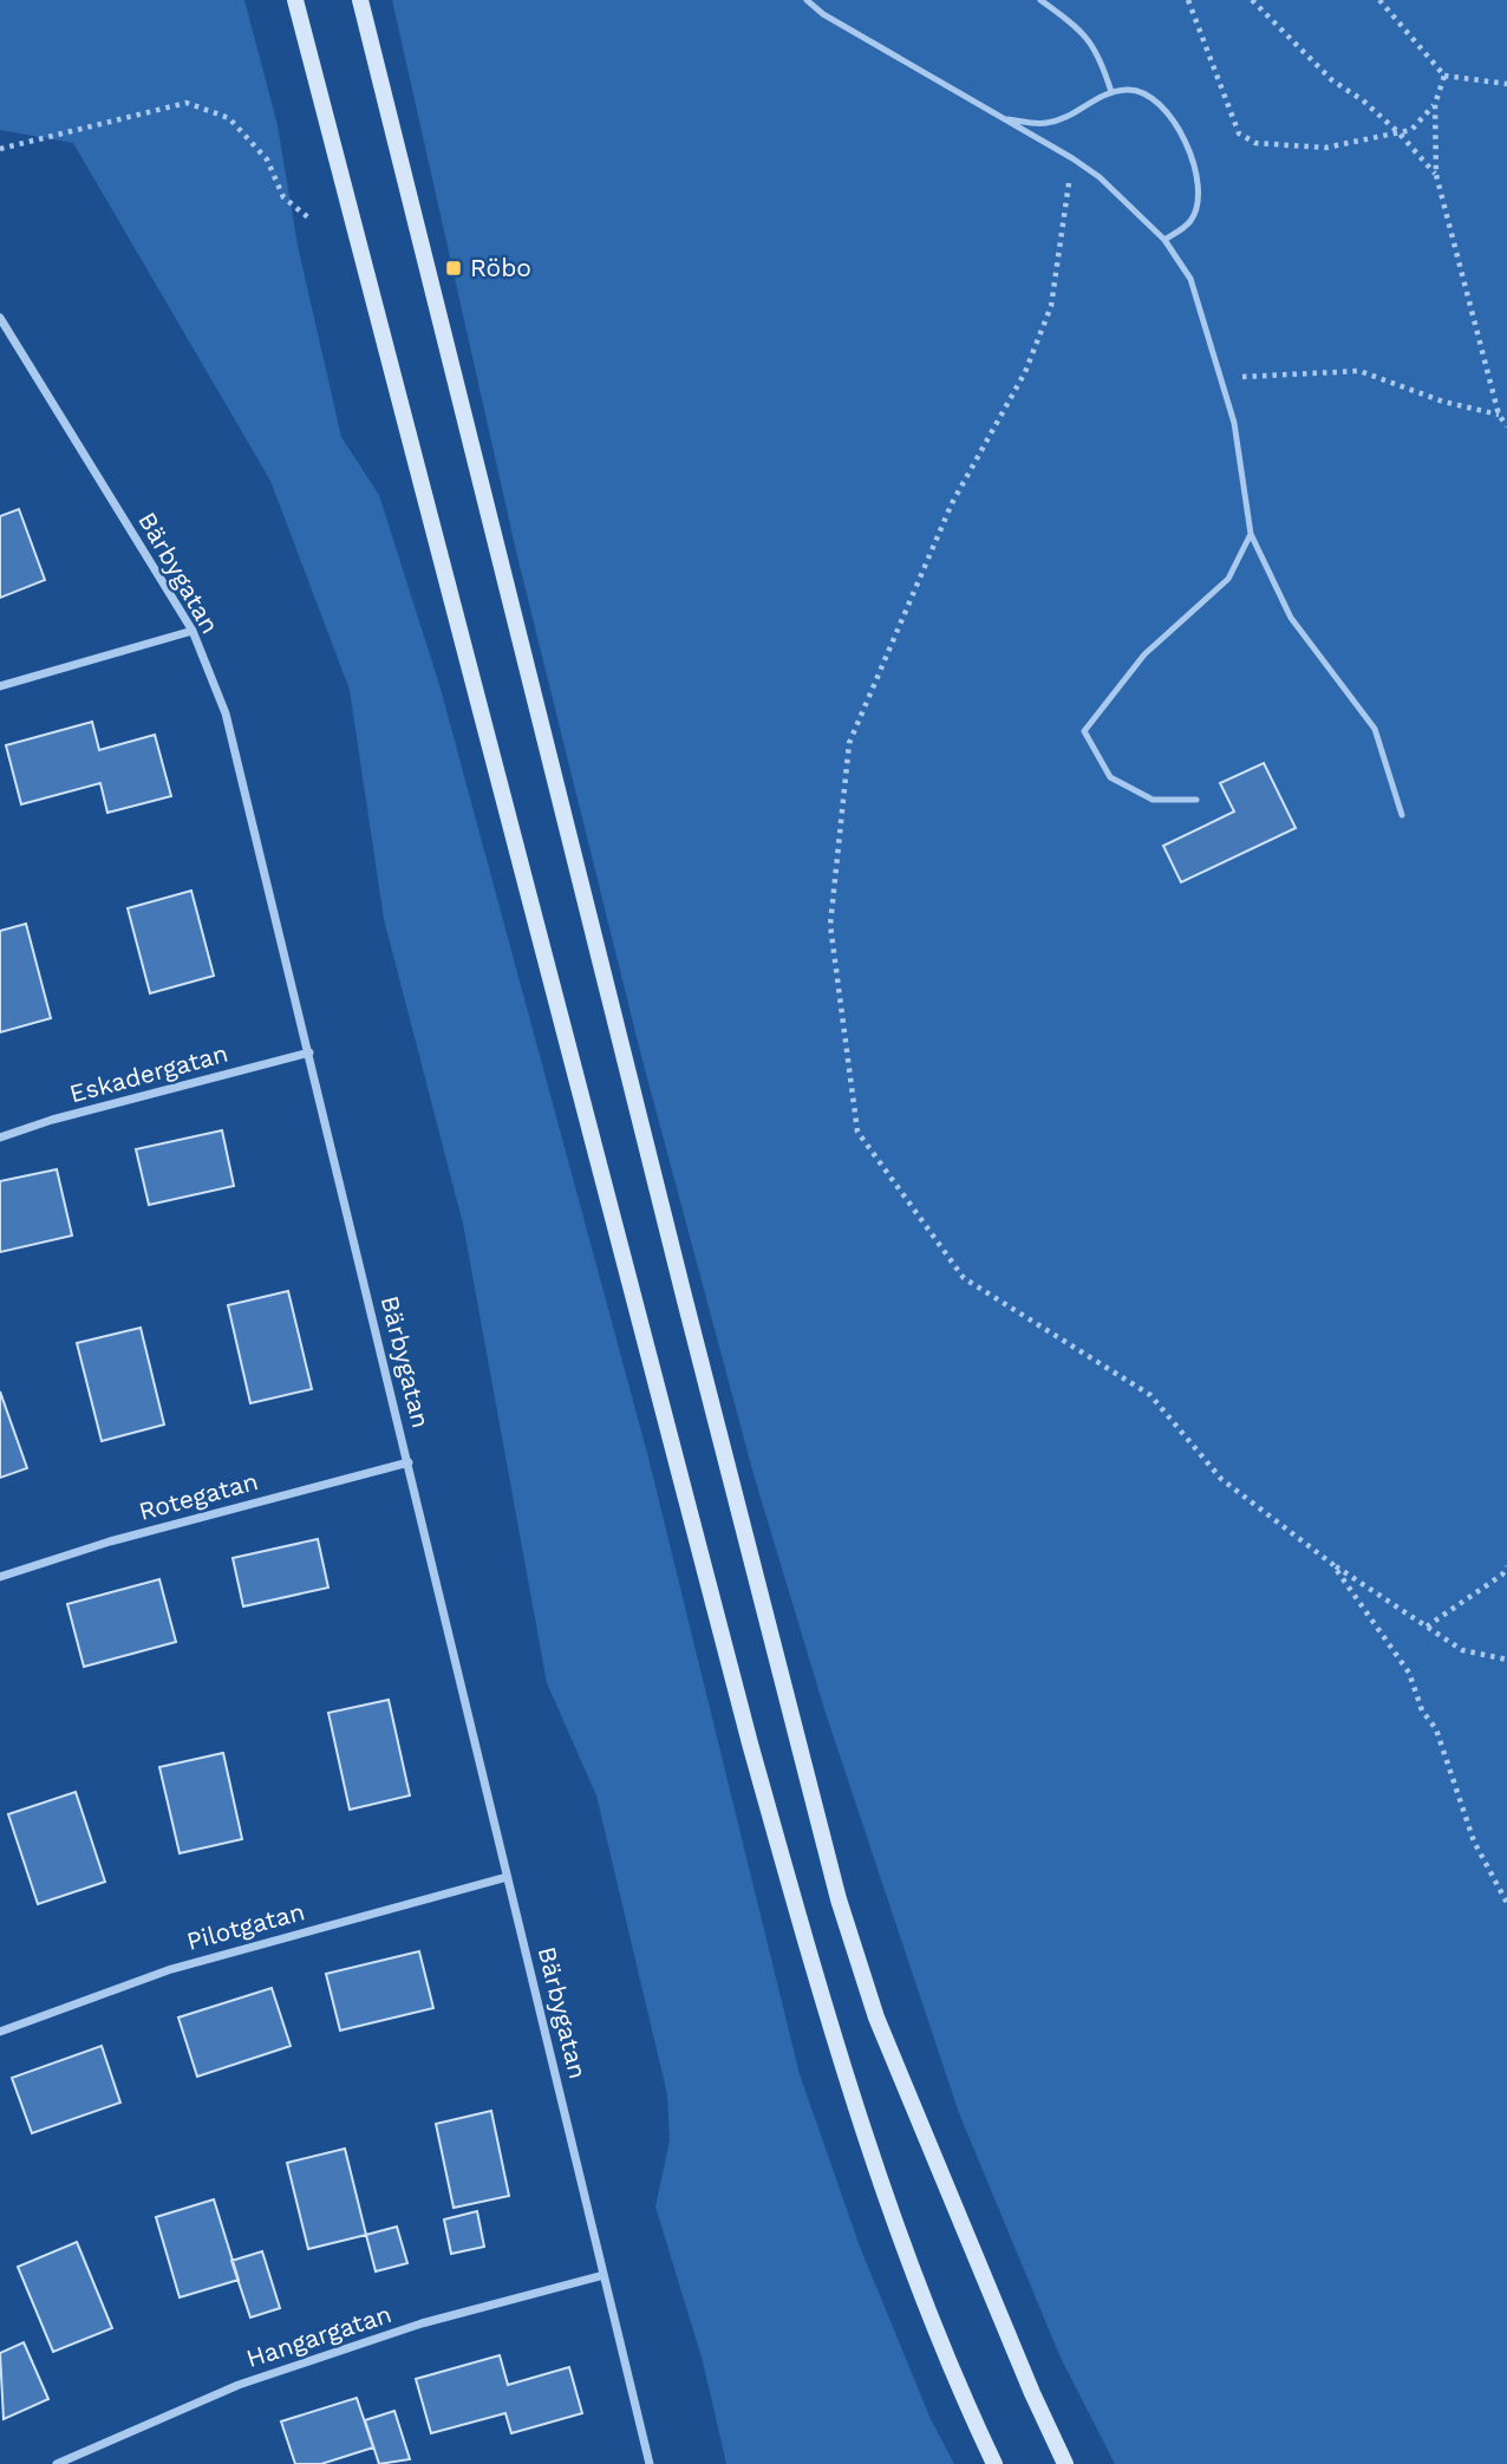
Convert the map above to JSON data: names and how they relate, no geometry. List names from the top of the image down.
{
  "streets": {
    "street": [
      "Bärbygatan",
      "Eskadergatan",
      "Rotegatan",
      "Pilotgatan",
      "Hangargatan"
    ]
  },
  "crossings": [
    ["Bärbygatan", "Eskadergatan"],
    ["Bärbygatan", "Rotegatan"],
    ["Bärbygatan", "Pilotgatan"],
    ["Bärbygatan", "Hangargatan"]
  ],
  "places": {
    "transit": ["Röbo"]
  }
}
